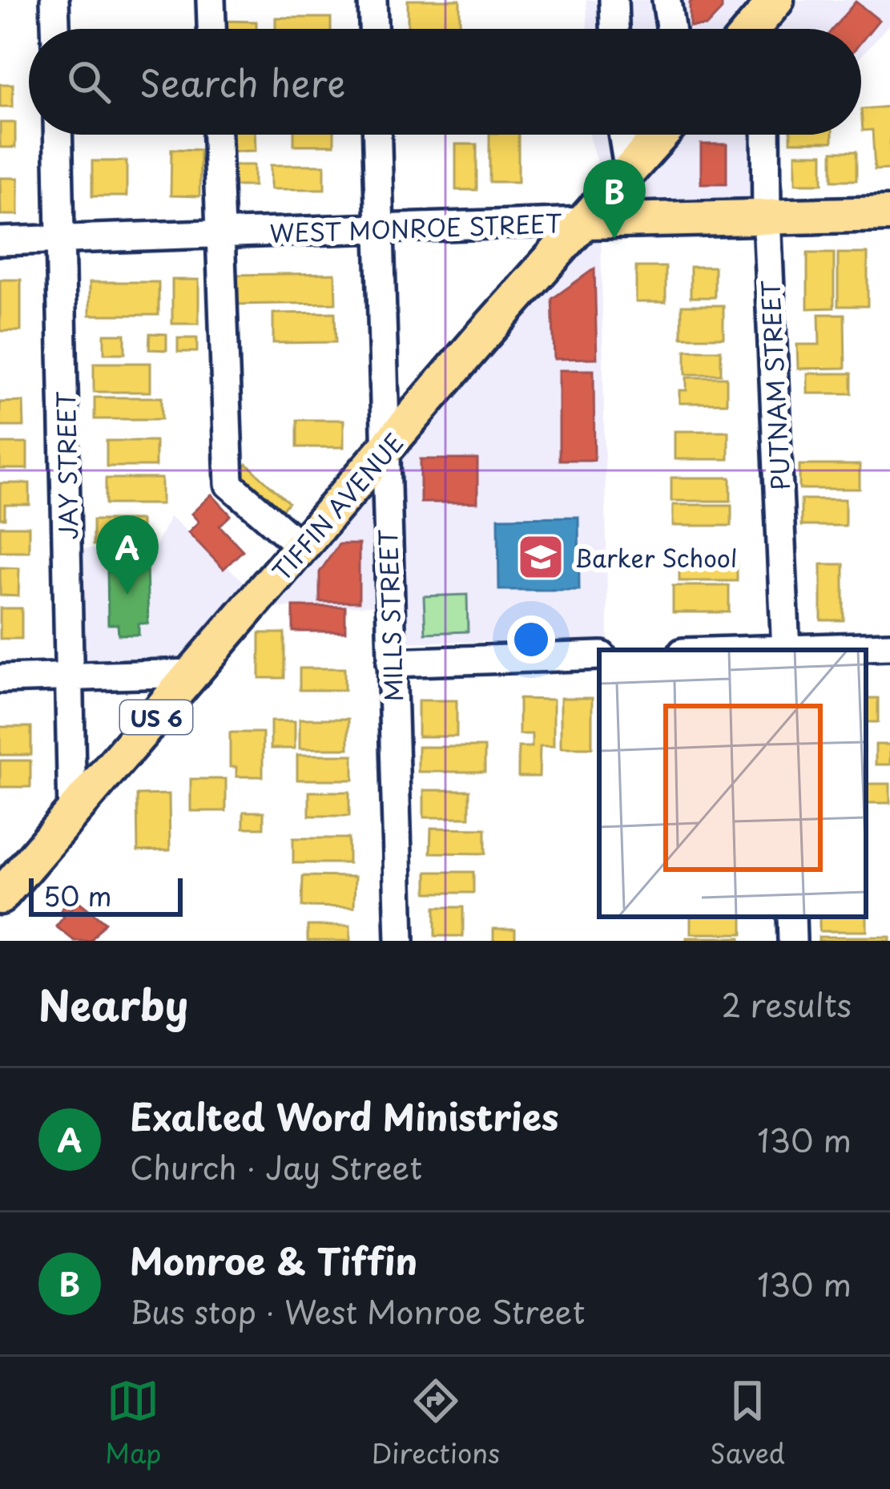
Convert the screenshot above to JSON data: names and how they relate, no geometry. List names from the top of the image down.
{
  "streets": {
    "main road": ["WEST MONROE STREET", "TIFFIN AVENUE", "US 6"],
    "street": ["PUTNAM STREET", "JAY STREET", "MILLS STREET"]
  },
  "crossings": [
    ["WEST MONROE STREET", "PUTNAM STREET"],
    ["WEST MONROE STREET", "JAY STREET"],
    ["WEST MONROE STREET", "TIFFIN AVENUE"],
    ["WEST MONROE STREET", "MILLS STREET"],
    ["JAY STREET", "TIFFIN AVENUE"],
    ["TIFFIN AVENUE", "MILLS STREET"]
  ],
  "places": {
    "school or university": ["Barker School"]
  },
  "scale_bar": "50 m",
  "page": {
    "search": "Search here",
    "pins": ["B", "A"],
    "scale": "50 m",
    "heading": ["Nearby", "2 results"],
    "list": [
      {
        "mark": "A",
        "name": "Exalted Word Ministries",
        "note": "Church · Jay Street",
        "value": "130 m"
      },
      {
        "mark": "B",
        "name": "Monroe & Tiffin",
        "note": "Bus stop · West Monroe Street",
        "value": "130 m"
      }
    ],
    "nav": ["Map", "Directions", "Saved"]
  }
}
